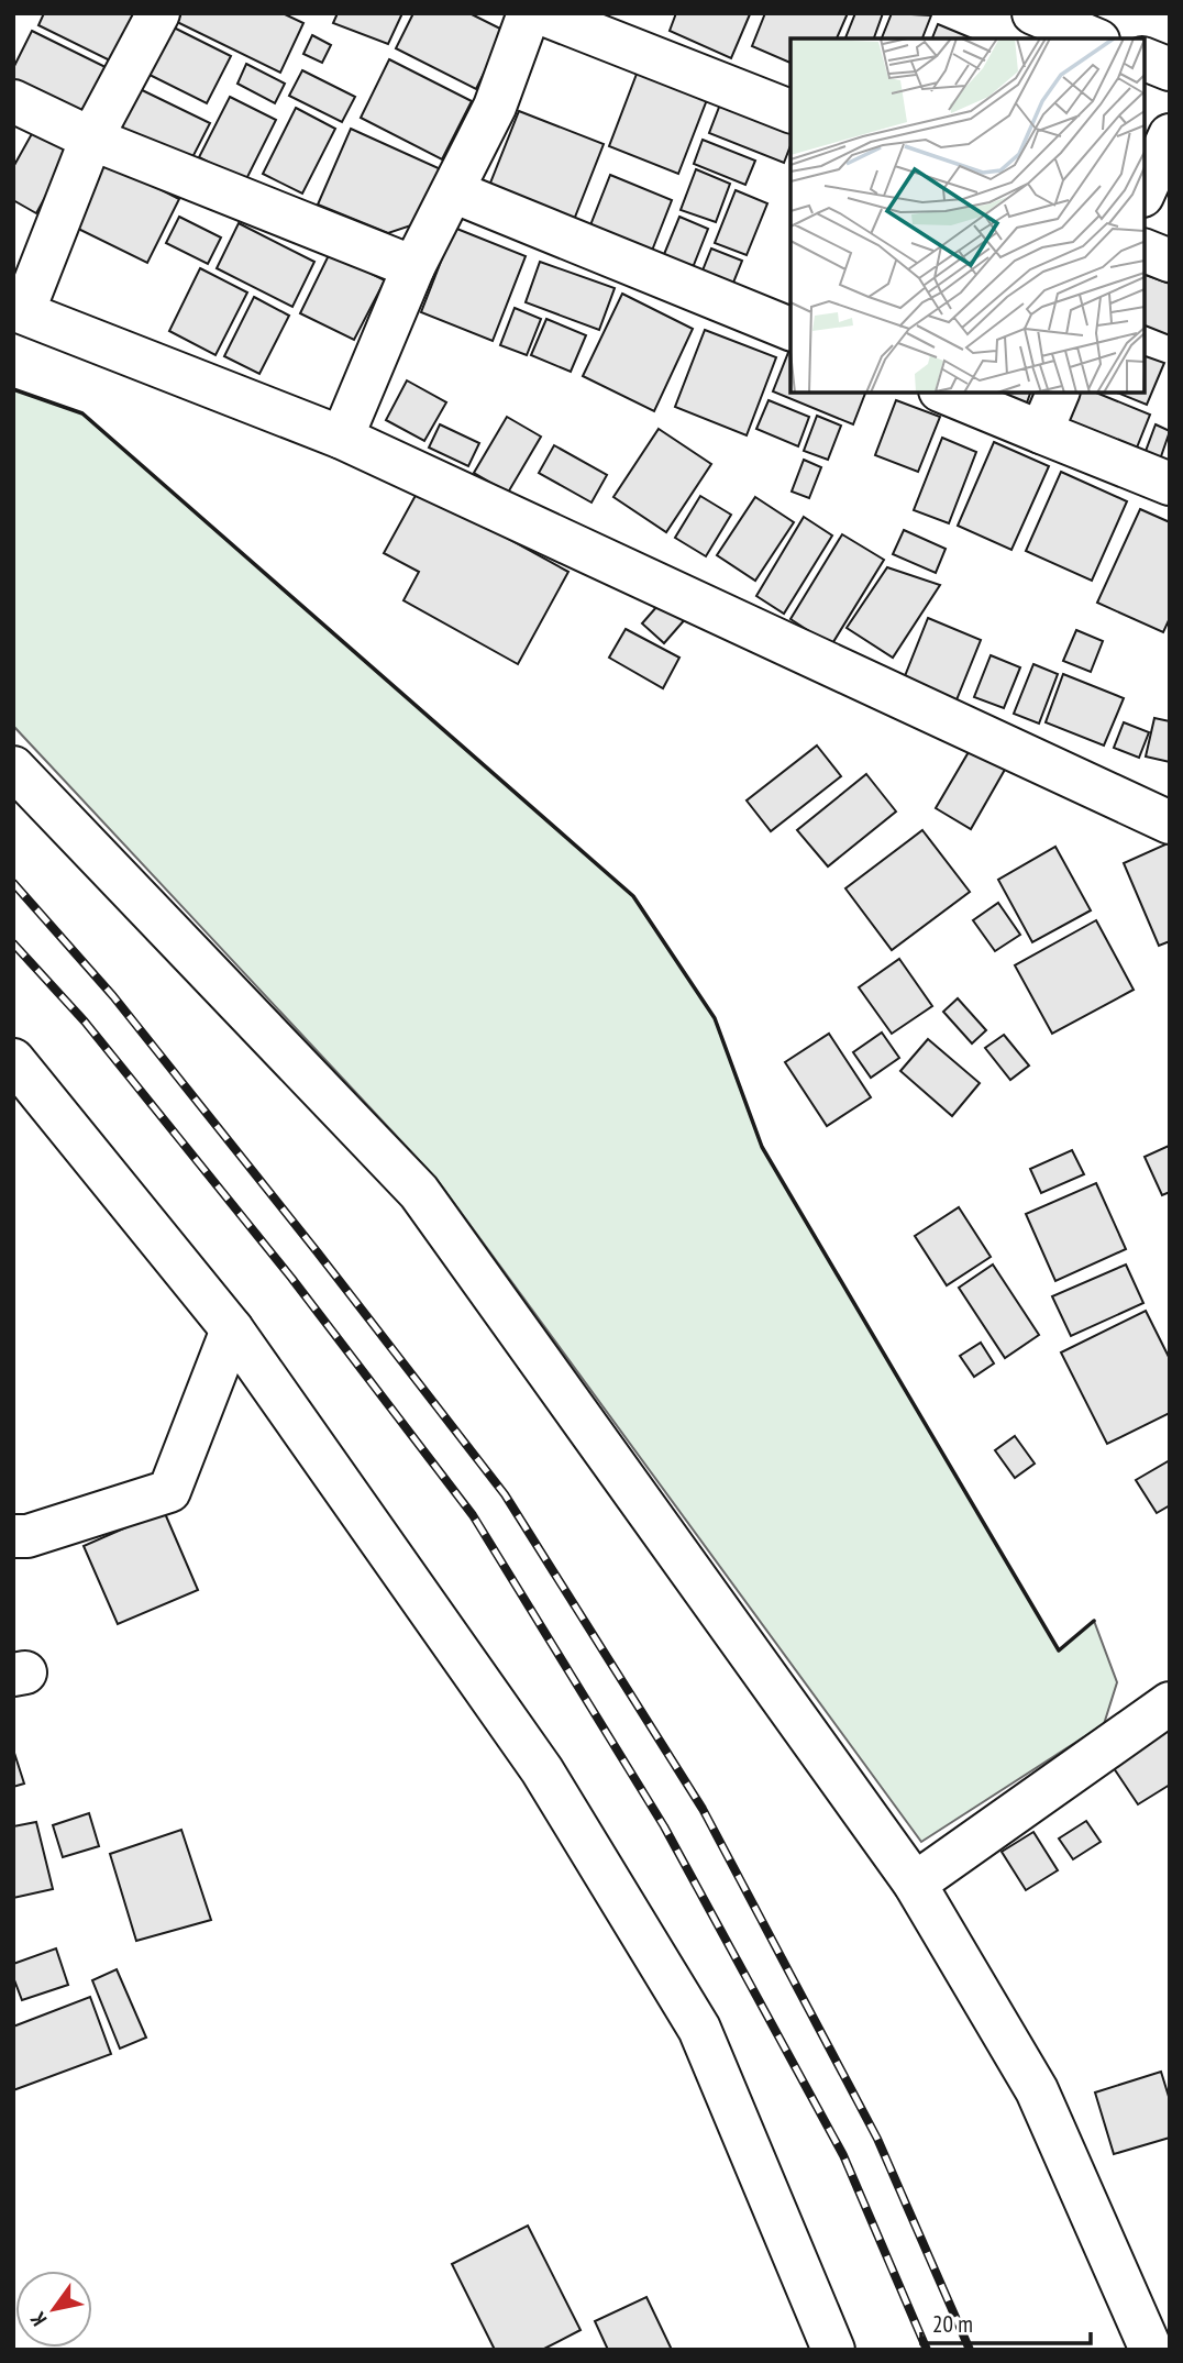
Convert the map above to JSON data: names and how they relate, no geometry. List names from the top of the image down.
{
  "scale_bar": "20 m",
  "north": "bottom left"
}
